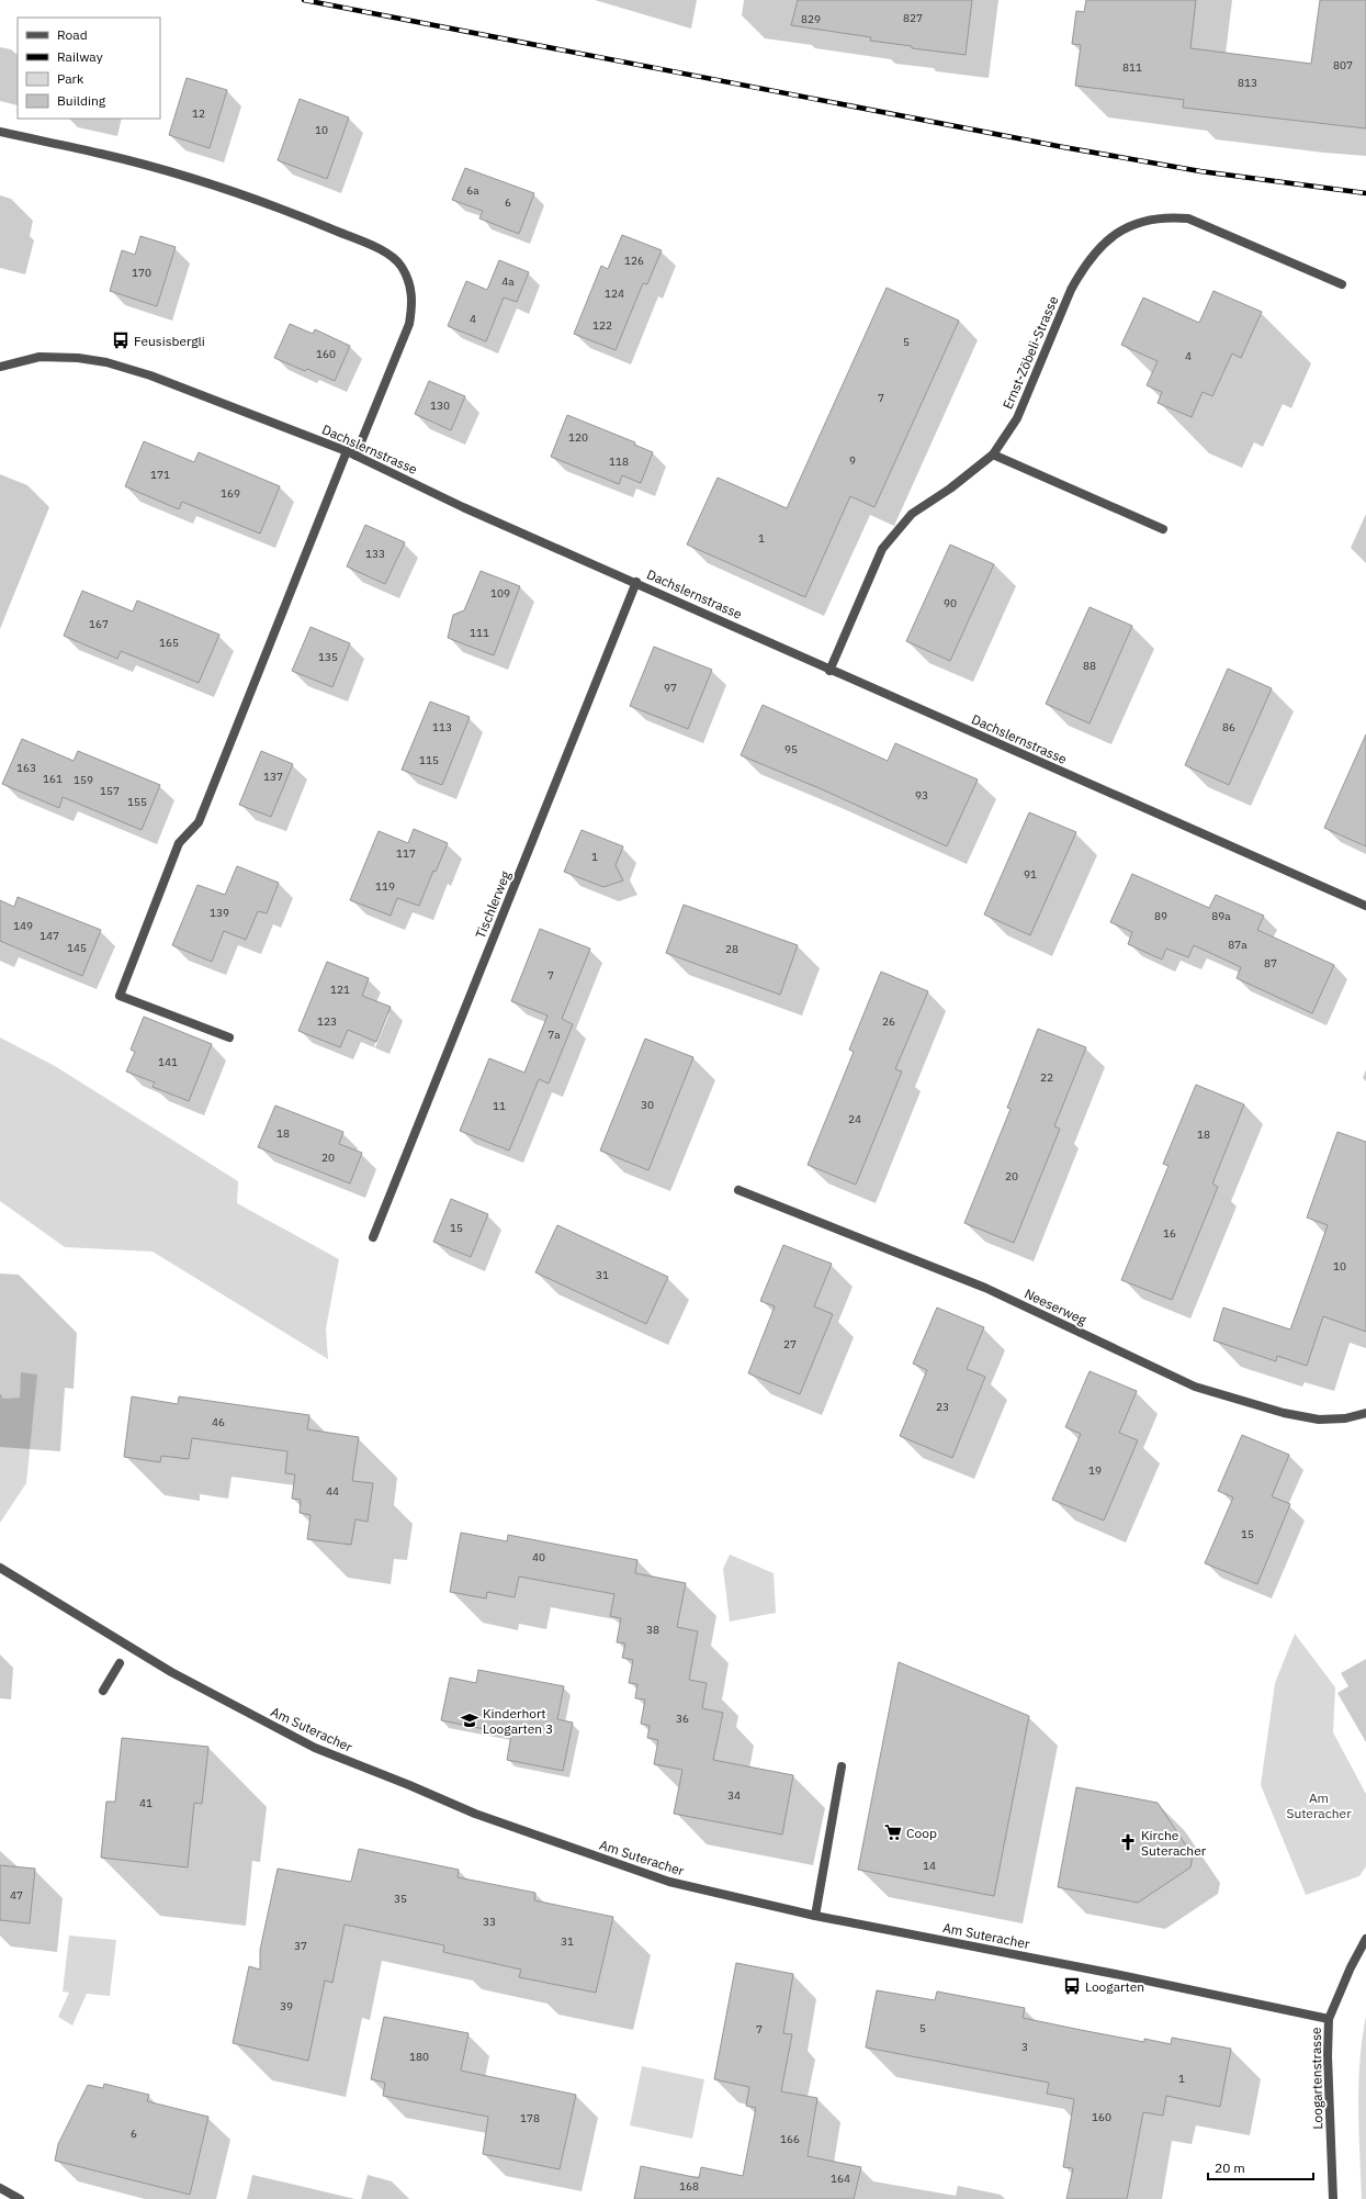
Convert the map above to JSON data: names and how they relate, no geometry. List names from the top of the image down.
{
  "streets": {
    "street": [
      "Ernst-Zöbeli-Strasse",
      "Dachslernstrasse",
      "Tischlerweg",
      "Neeserweg",
      "Am Suteracher",
      "Loogartenstrasse"
    ]
  },
  "crossings": [
    ["Ernst-Zöbeli-Strasse", "Dachslernstrasse"],
    ["Dachslernstrasse", "Tischlerweg"],
    ["Am Suteracher", "Loogartenstrasse"]
  ],
  "parks": ["Am Suteracher"],
  "places": {
    "bus stop": ["Feusisbergli", "Loogarten"],
    "school or university": ["Kinderhort Loogarten 3"],
    "supermarket": ["Coop"],
    "church": ["Kirche Suteracher"]
  },
  "house_numbers": [
    "827",
    "829",
    "807",
    "811",
    "813",
    "12",
    "10",
    "6a",
    "6",
    "126",
    "170",
    "4a",
    "124",
    "4",
    "122",
    "5",
    "160",
    "4",
    "7",
    "130",
    "120",
    "9",
    "118",
    "171",
    "169",
    "1",
    "133",
    "109",
    "90",
    "167",
    "111",
    "165",
    "135",
    "88",
    "97",
    "113",
    "86",
    "95",
    "115",
    "163",
    "137",
    "161",
    "159",
    "157",
    "93",
    "155",
    "117",
    "1",
    "91",
    "119",
    "139",
    "89",
    "89a",
    "149",
    "147",
    "87a",
    "145",
    "28",
    "87",
    "7",
    "121",
    "123",
    "26",
    "7a",
    "141",
    "22",
    "30",
    "11",
    "24",
    "18",
    "18",
    "20",
    "20",
    "15",
    "16",
    "10",
    "31",
    "27",
    "23",
    "46",
    "19",
    "44",
    "15",
    "40",
    "38",
    "36",
    "34",
    "41",
    "14",
    "47",
    "35",
    "33",
    "31",
    "37",
    "39",
    "5",
    "7",
    "3",
    "180",
    "1",
    "160",
    "178",
    "6",
    "166",
    "164",
    "168"
  ],
  "legend": [
    "Road",
    "Railway",
    "Park",
    "Building"
  ],
  "scale_bar": "20 m"
}
